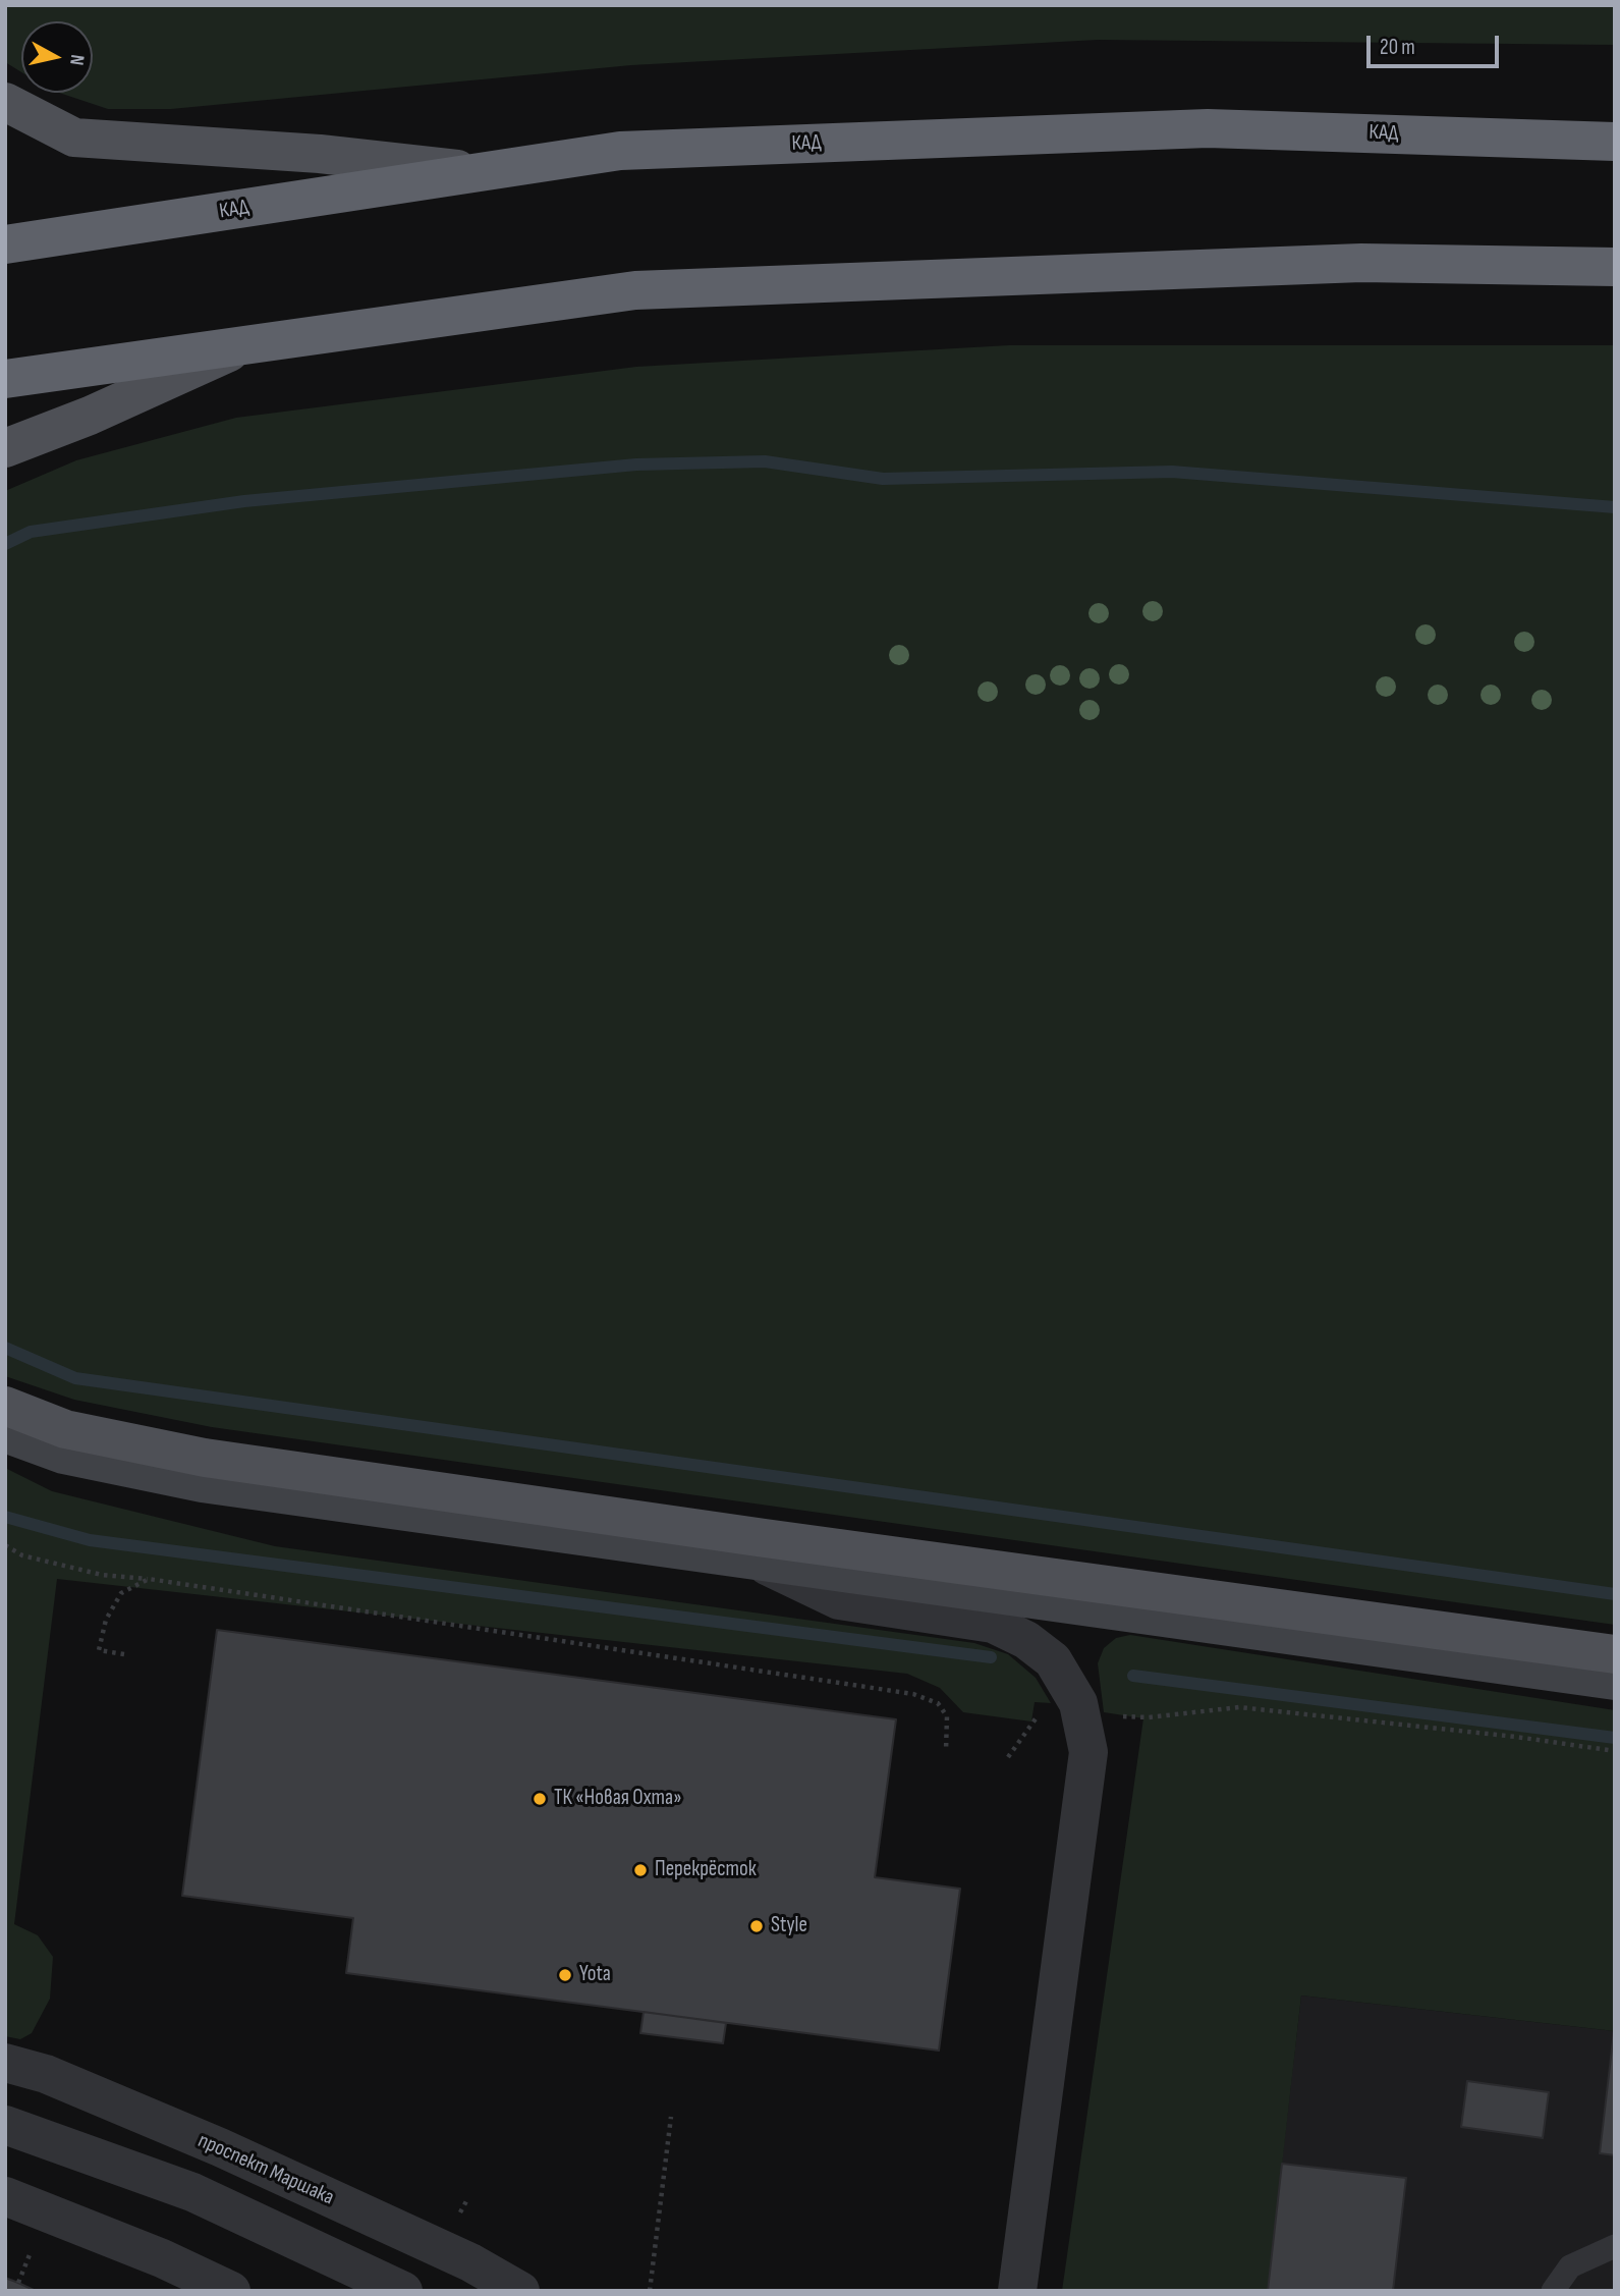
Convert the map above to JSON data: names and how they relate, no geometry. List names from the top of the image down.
{
  "streets": {
    "highway": ["КАД"],
    "street": ["проспект Маршака"]
  },
  "places": [
    "ТК «Новая Охта»",
    "Перекрёсток",
    "Style",
    "Yota"
  ],
  "scale_bar": "20 m",
  "north": "right"
}
